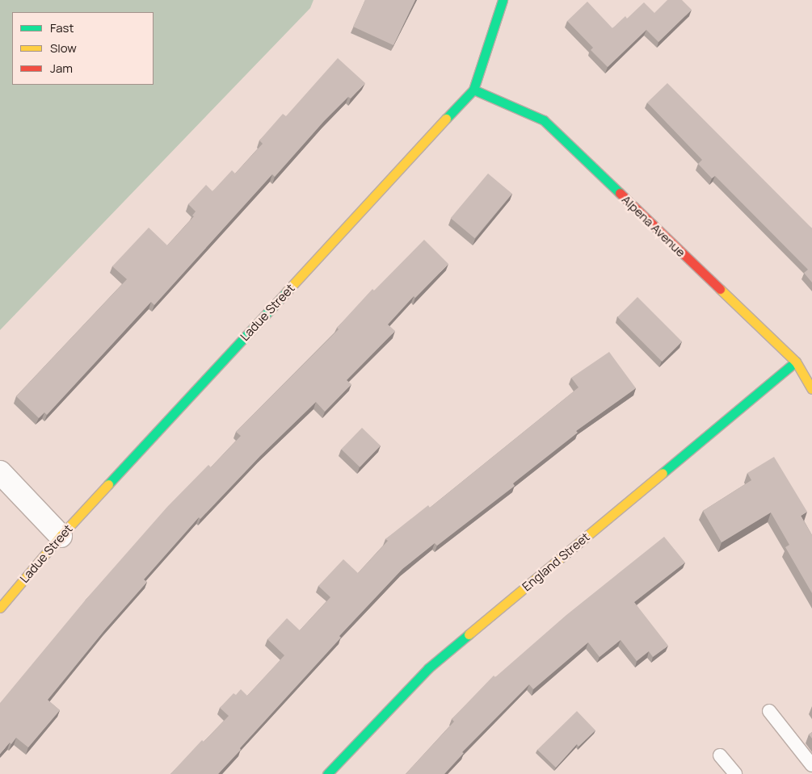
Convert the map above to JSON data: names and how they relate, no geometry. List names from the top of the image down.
{
  "streets": {
    "street": ["Alpena Avenue", "Ladue Street", "England Street"]
  },
  "crossings": [
    ["Alpena Avenue", "Ladue Street"],
    ["Alpena Avenue", "England Street"]
  ],
  "legend": ["Fast", "Slow", "Jam"]
}
